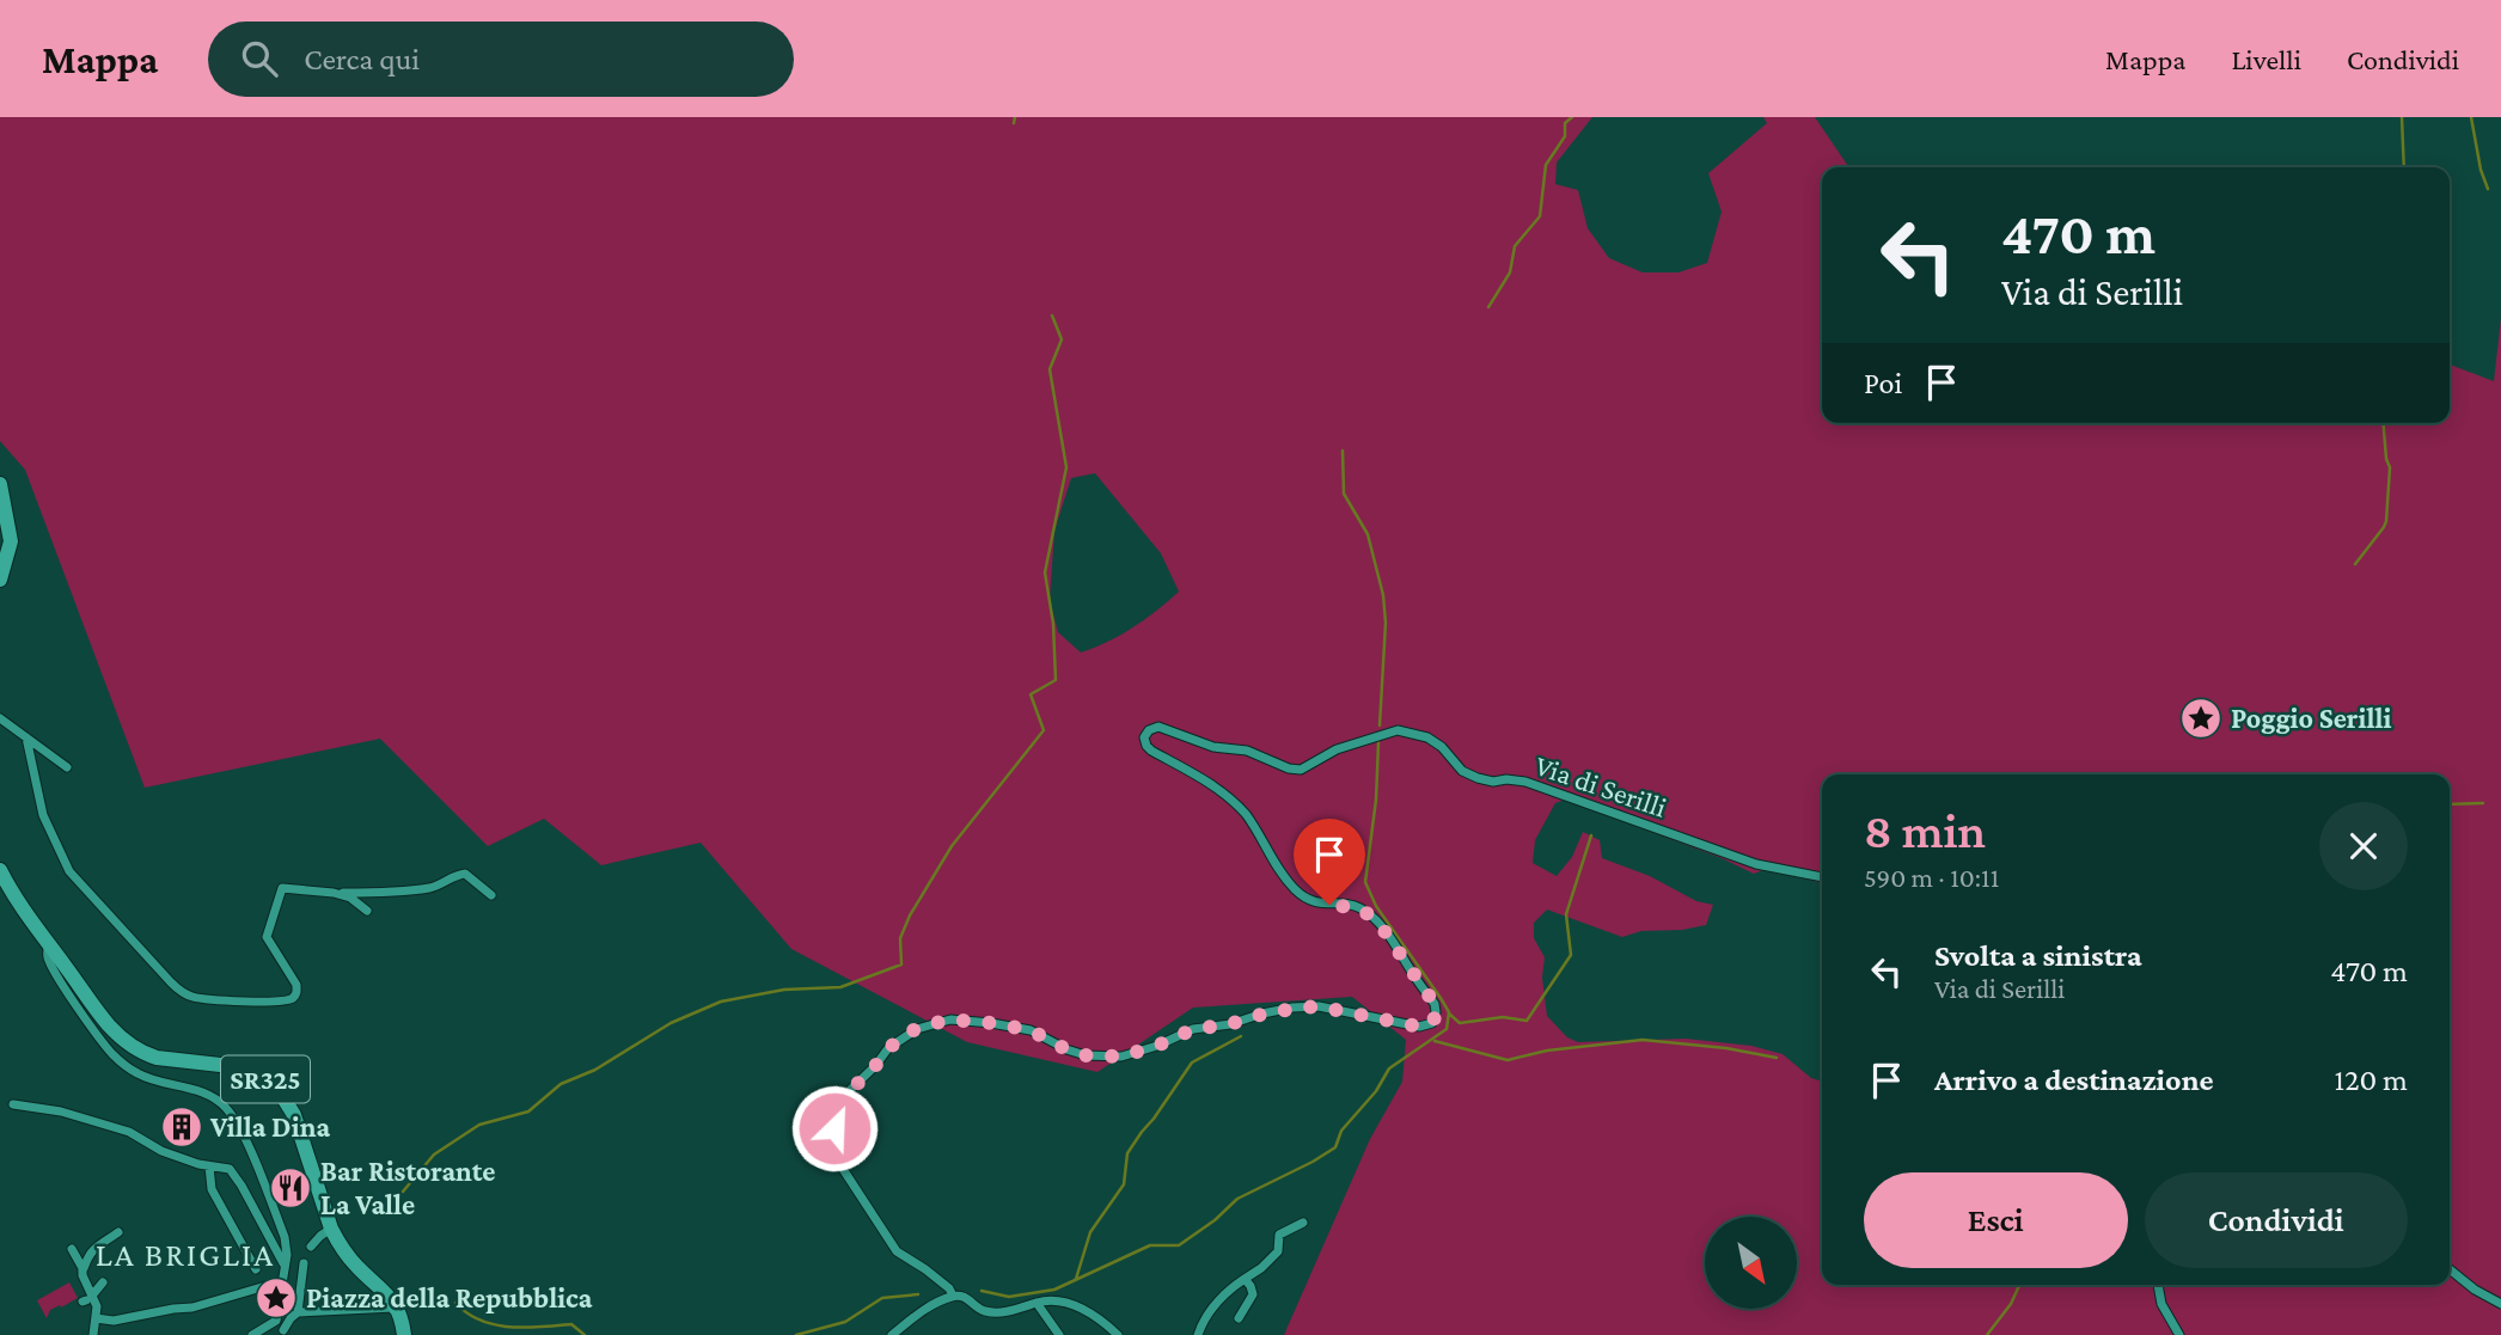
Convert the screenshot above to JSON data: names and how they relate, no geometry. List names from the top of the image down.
{
  "streets": {
    "main road": ["SR325"],
    "street": ["Via di Serilli"]
  },
  "districts": ["LA BRIGLIA"],
  "places": {
    "place": ["Poggio Serilli", "Piazza della Repubblica"],
    "building": ["Villa Dina"],
    "restaurant": ["Bar Ristorante La Valle"]
  },
  "north": "bottom right",
  "page": {
    "header": "Mappa",
    "search": "Cerca qui",
    "nav": ["Mappa", "Livelli", "Condividi"],
    "turn": ["470 m", "Via di Serilli"],
    "then": "Poi",
    "heading": ["8 min", "590 m · 10:11"],
    "list": [
      {
        "name": "Svolta a sinistra",
        "note": "Via di Serilli",
        "value": "470 m"
      },
      {
        "name": "Arrivo a destinazione",
        "value": "120 m"
      }
    ],
    "buttons": ["Esci", "Condividi"]
  }
}
